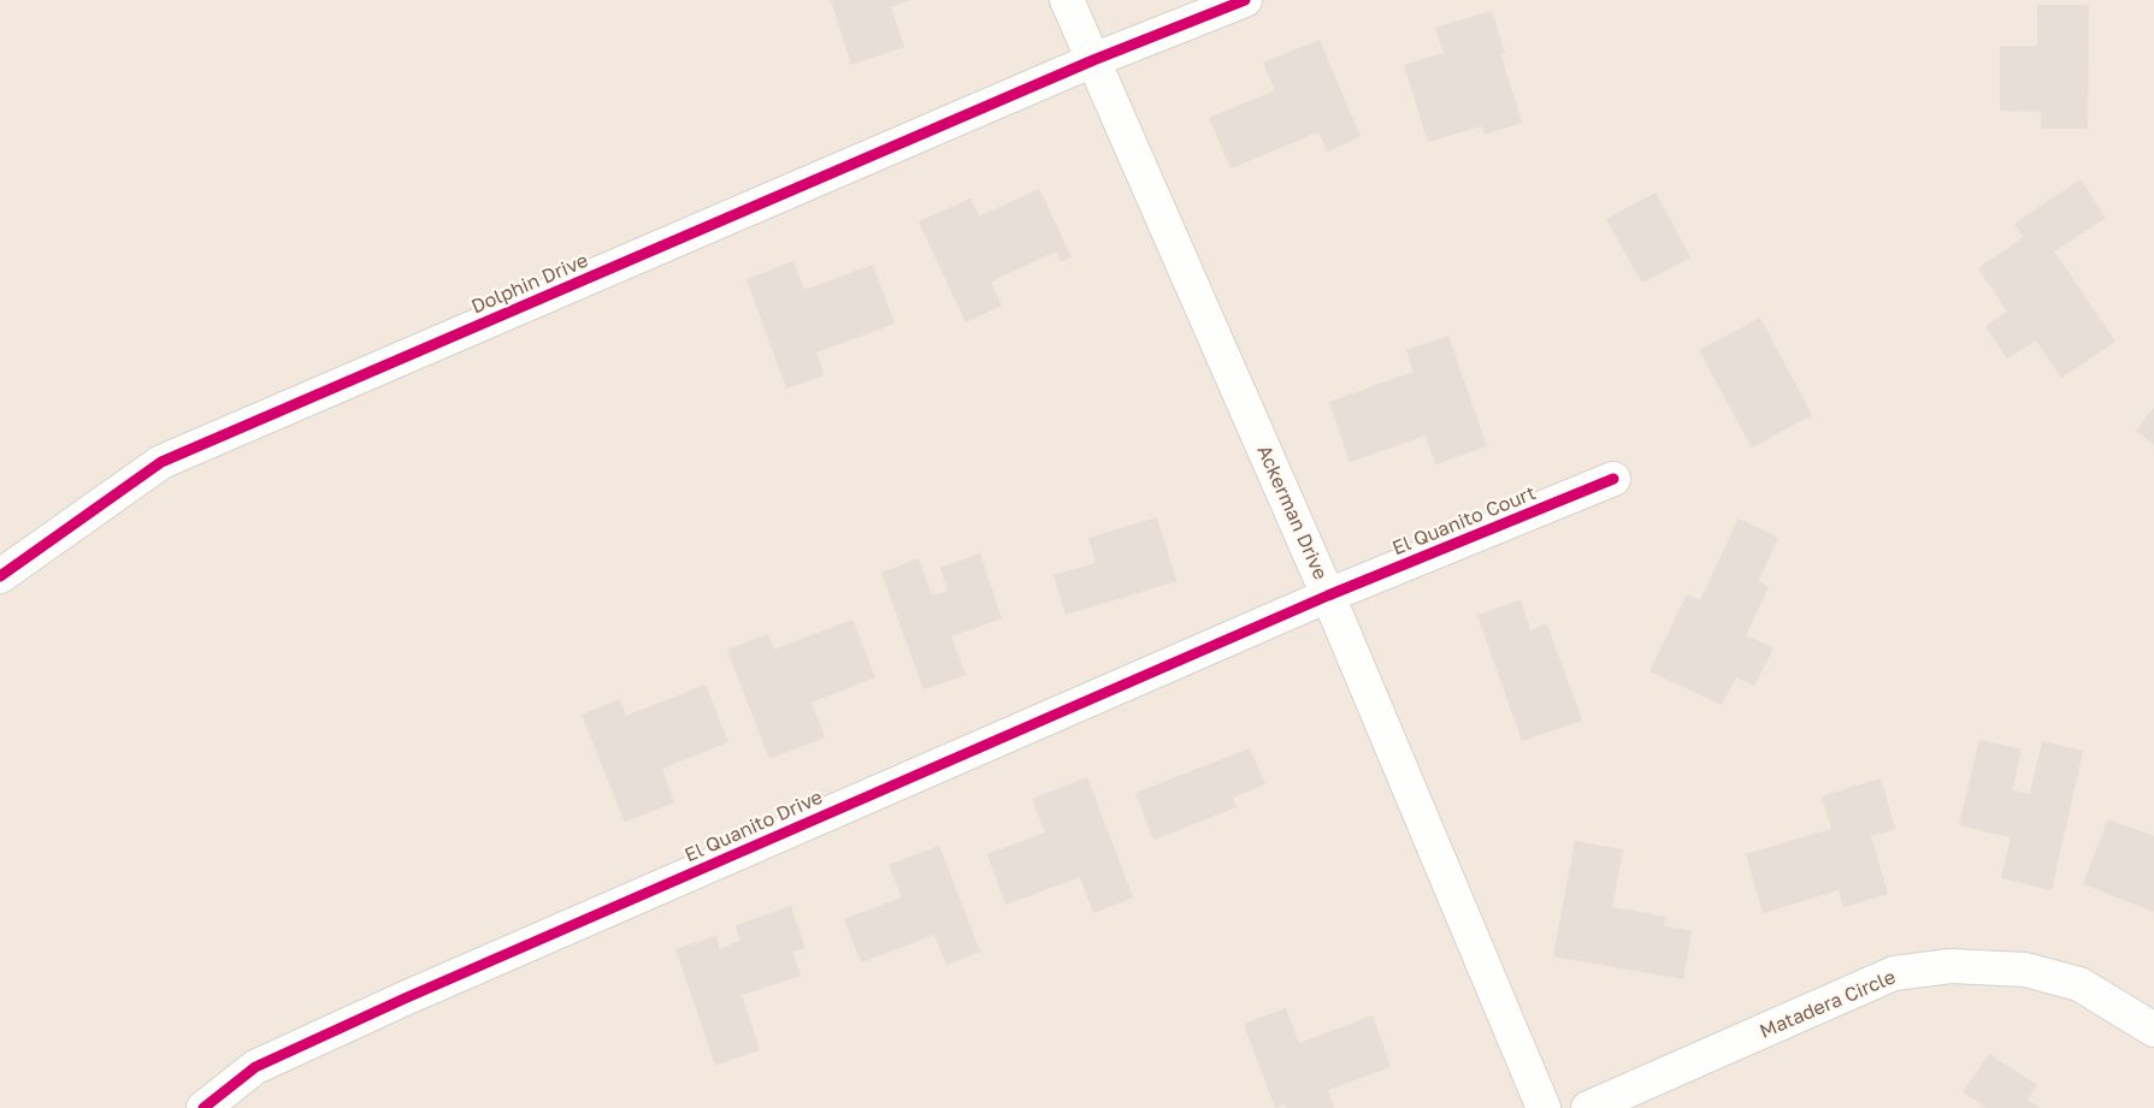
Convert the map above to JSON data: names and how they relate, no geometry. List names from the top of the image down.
{
  "streets": {
    "street": [
      "Dolphin Drive",
      "Ackerman Drive",
      "El Quanito Court",
      "El Quanito Drive",
      "Matadera Circle"
    ]
  },
  "crossings": [
    ["Dolphin Drive", "Ackerman Drive"],
    ["Ackerman Drive", "El Quanito Court"],
    ["Ackerman Drive", "El Quanito Drive"],
    ["El Quanito Court", "El Quanito Drive"]
  ]
}
